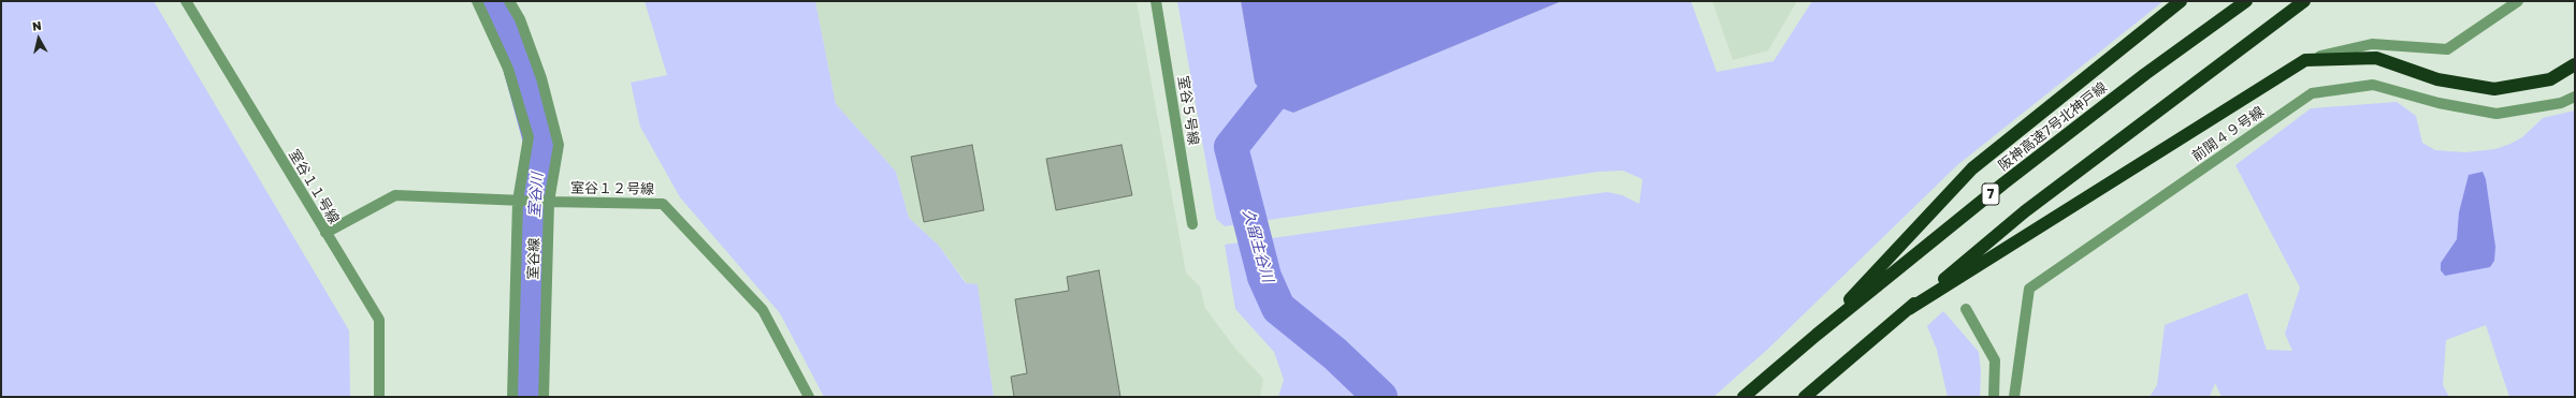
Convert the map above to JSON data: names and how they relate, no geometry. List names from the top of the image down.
{
  "streets": {
    "highway": ["阪神高速7号北神戸線", "7"],
    "street": [
      "室谷５号線",
      "前開４９号線",
      "室谷１１号線",
      "室谷１２号線",
      "室谷線"
    ]
  },
  "crossings": [
    ["室谷１１号線", "室谷１２号線"],
    ["室谷１２号線", "室谷線"]
  ],
  "water": ["室谷川", "久留主谷川"],
  "north": "top"
}
